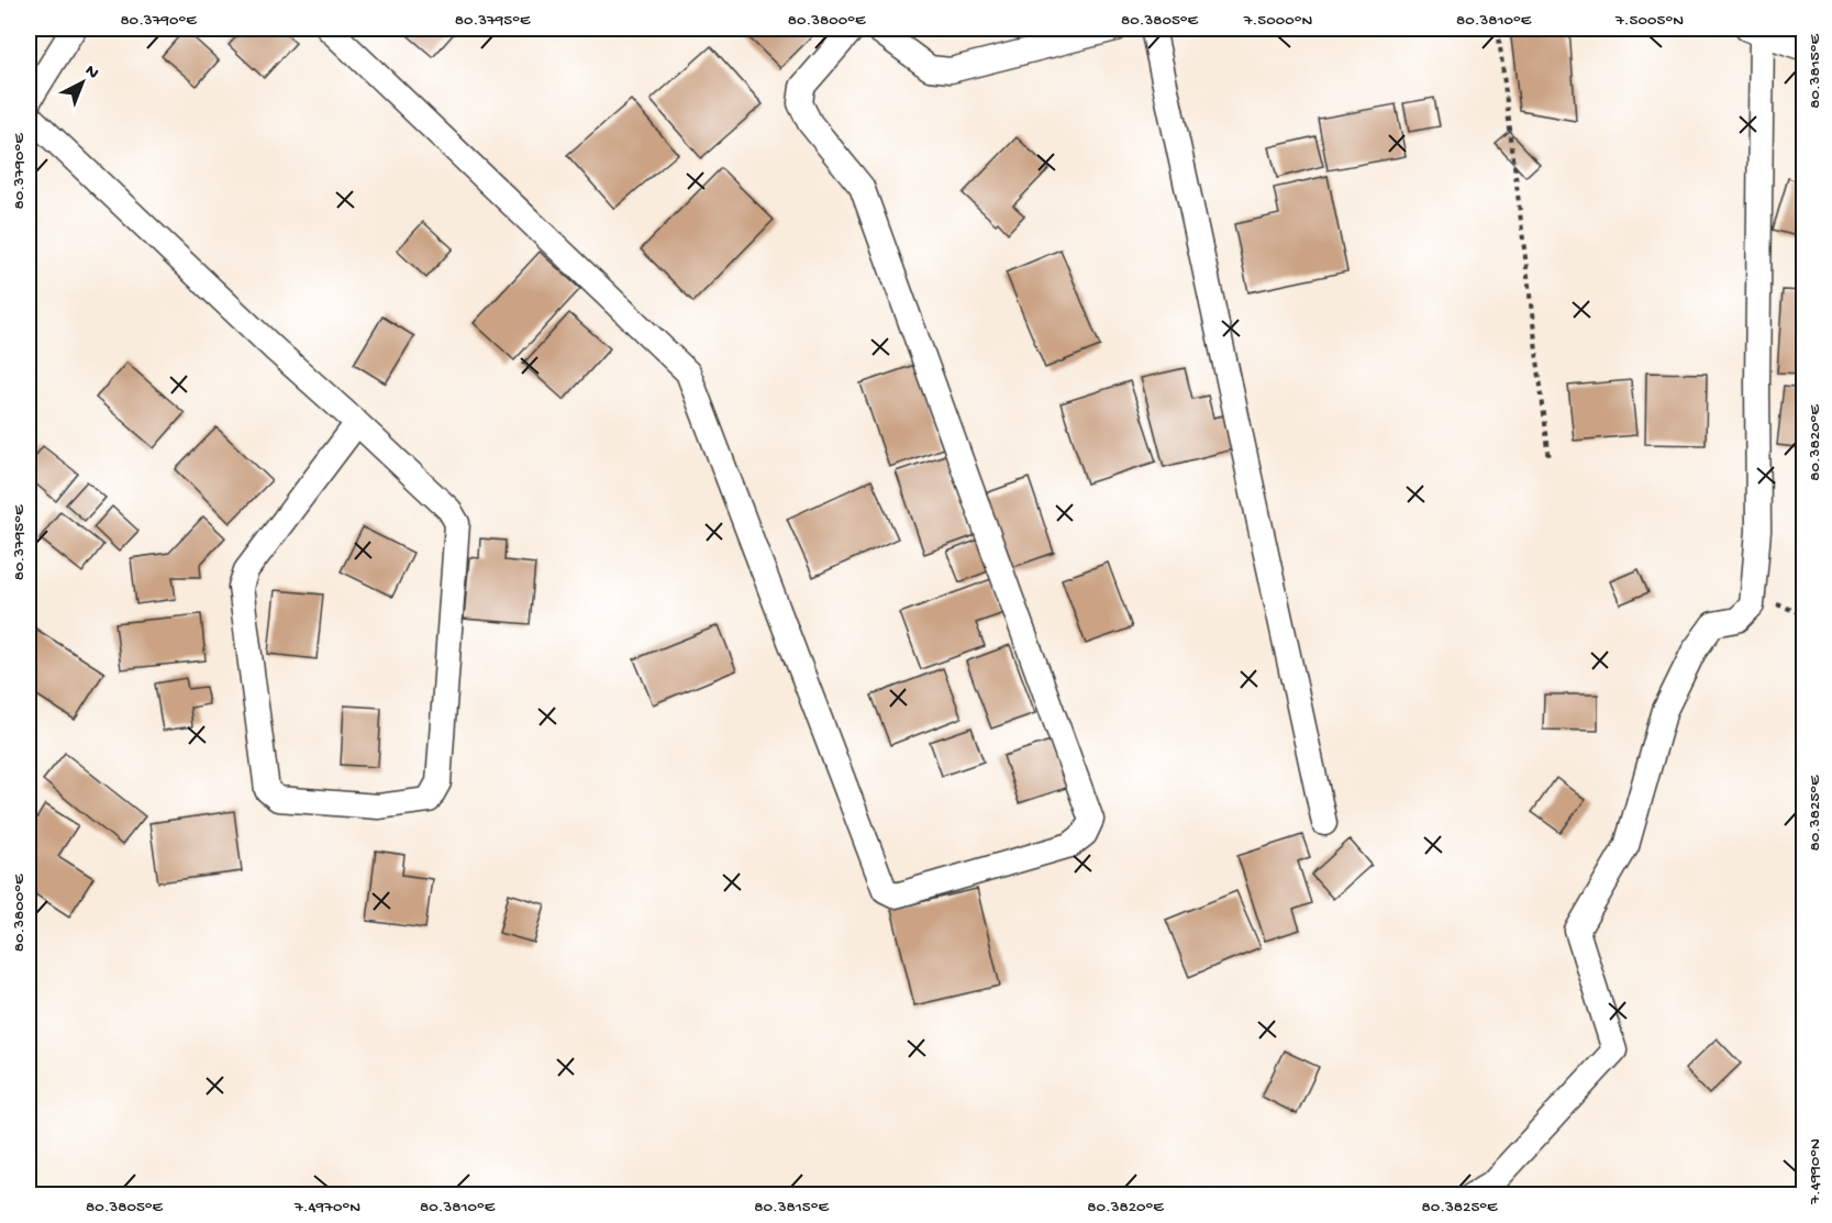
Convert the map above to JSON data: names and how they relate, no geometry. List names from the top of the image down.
{
  "north": "top right",
  "coordinates": [
    "80.3790°E",
    "80.3795°E",
    "80.3800°E",
    "80.3805°E",
    "7.5000°N",
    "80.3810°E",
    "7.5005°N",
    "80.3815°E",
    "80.3820°E",
    "80.3825°E",
    "7.4990°N",
    "7.4970°N"
  ]
}
